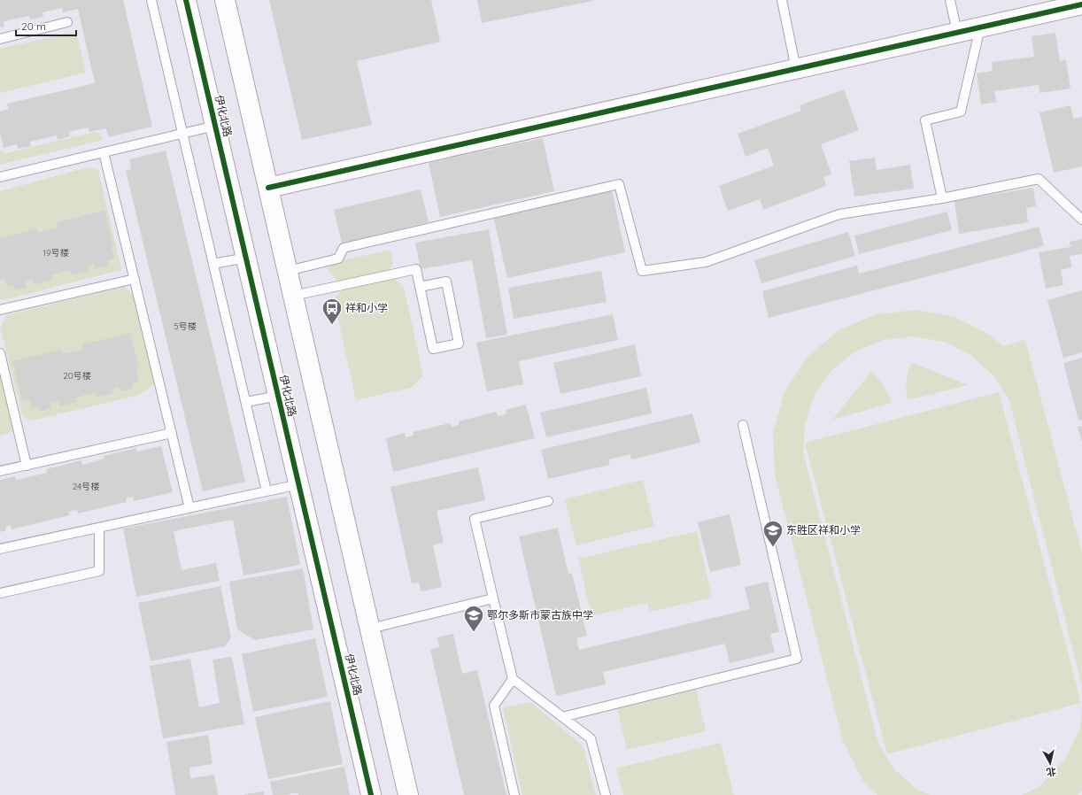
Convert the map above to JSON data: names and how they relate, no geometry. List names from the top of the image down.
{
  "streets": {
    "street": ["伊化北路"]
  },
  "places": {
    "bus stop": ["祥和小学"],
    "school or university": ["东胜区祥和小学", "鄂尔多斯市蒙古族中学"]
  },
  "house_numbers": [
    "19号楼",
    "5号楼",
    "20号楼",
    "24号楼"
  ],
  "scale_bar": "20 m",
  "north": "bottom"
}
